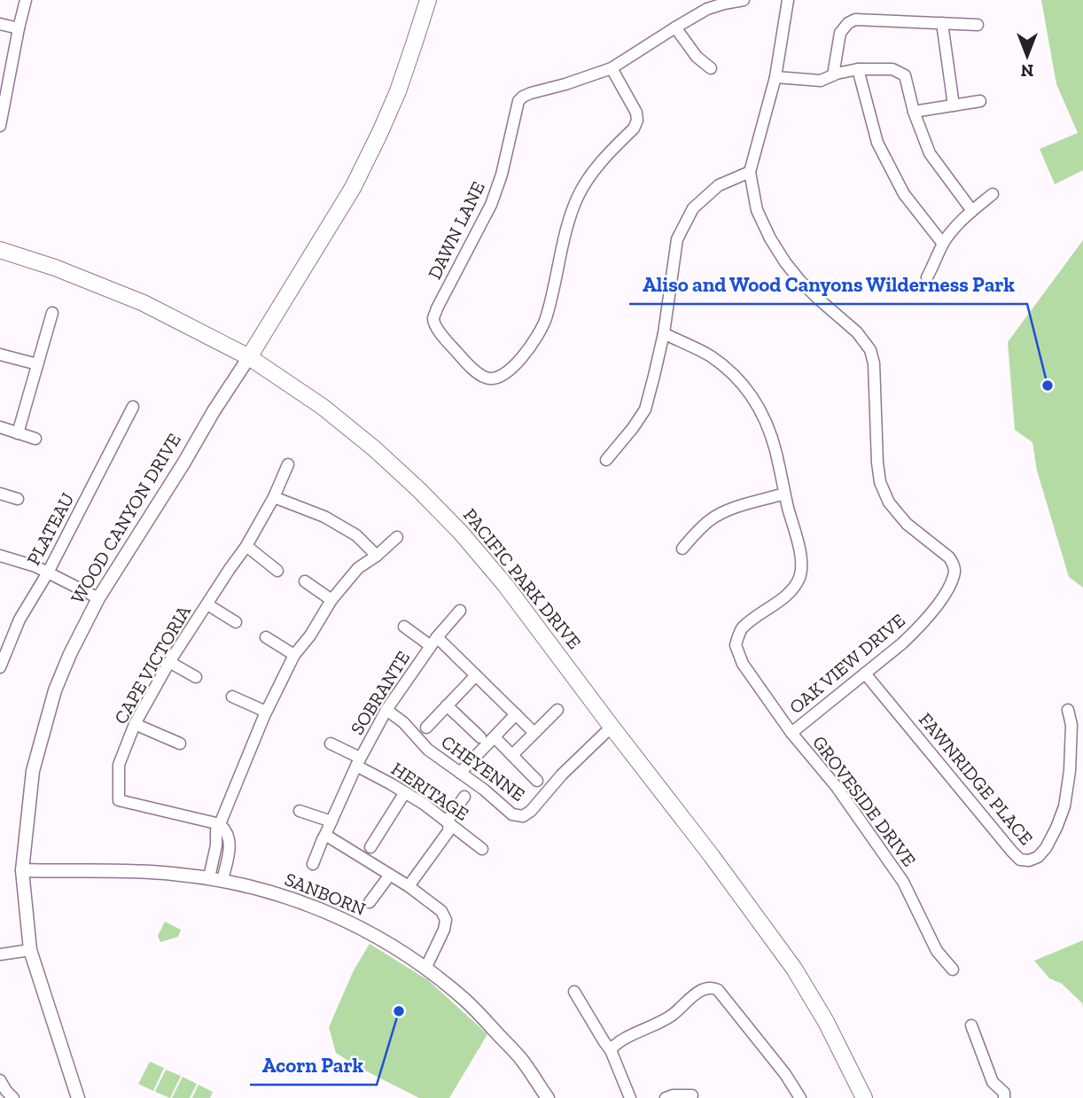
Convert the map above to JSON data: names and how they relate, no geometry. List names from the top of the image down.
{
  "streets": {
    "main road": ["WOOD CANYON DRIVE", "PACIFIC PARK DRIVE"],
    "street": [
      "DAWN LANE",
      "PLATEAU",
      "OAK VIEW DRIVE",
      "CAPE VICTORIA",
      "SOBRANTE",
      "CHEYENNE",
      "FAWNRIDGE PLACE",
      "HERITAGE",
      "GROVESIDE DRIVE",
      "SANBORN"
    ]
  },
  "crossings": [
    ["WOOD CANYON DRIVE", "PACIFIC PARK DRIVE"],
    ["WOOD CANYON DRIVE", "SANBORN"],
    ["PACIFIC PARK DRIVE", "CHEYENNE"],
    ["OAK VIEW DRIVE", "FAWNRIDGE PLACE"],
    ["OAK VIEW DRIVE", "GROVESIDE DRIVE"],
    ["SOBRANTE", "CHEYENNE"],
    ["SOBRANTE", "HERITAGE"]
  ],
  "places": ["Aliso and Wood Canyons Wilderness Park", "Acorn Park"],
  "north": "bottom"
}
